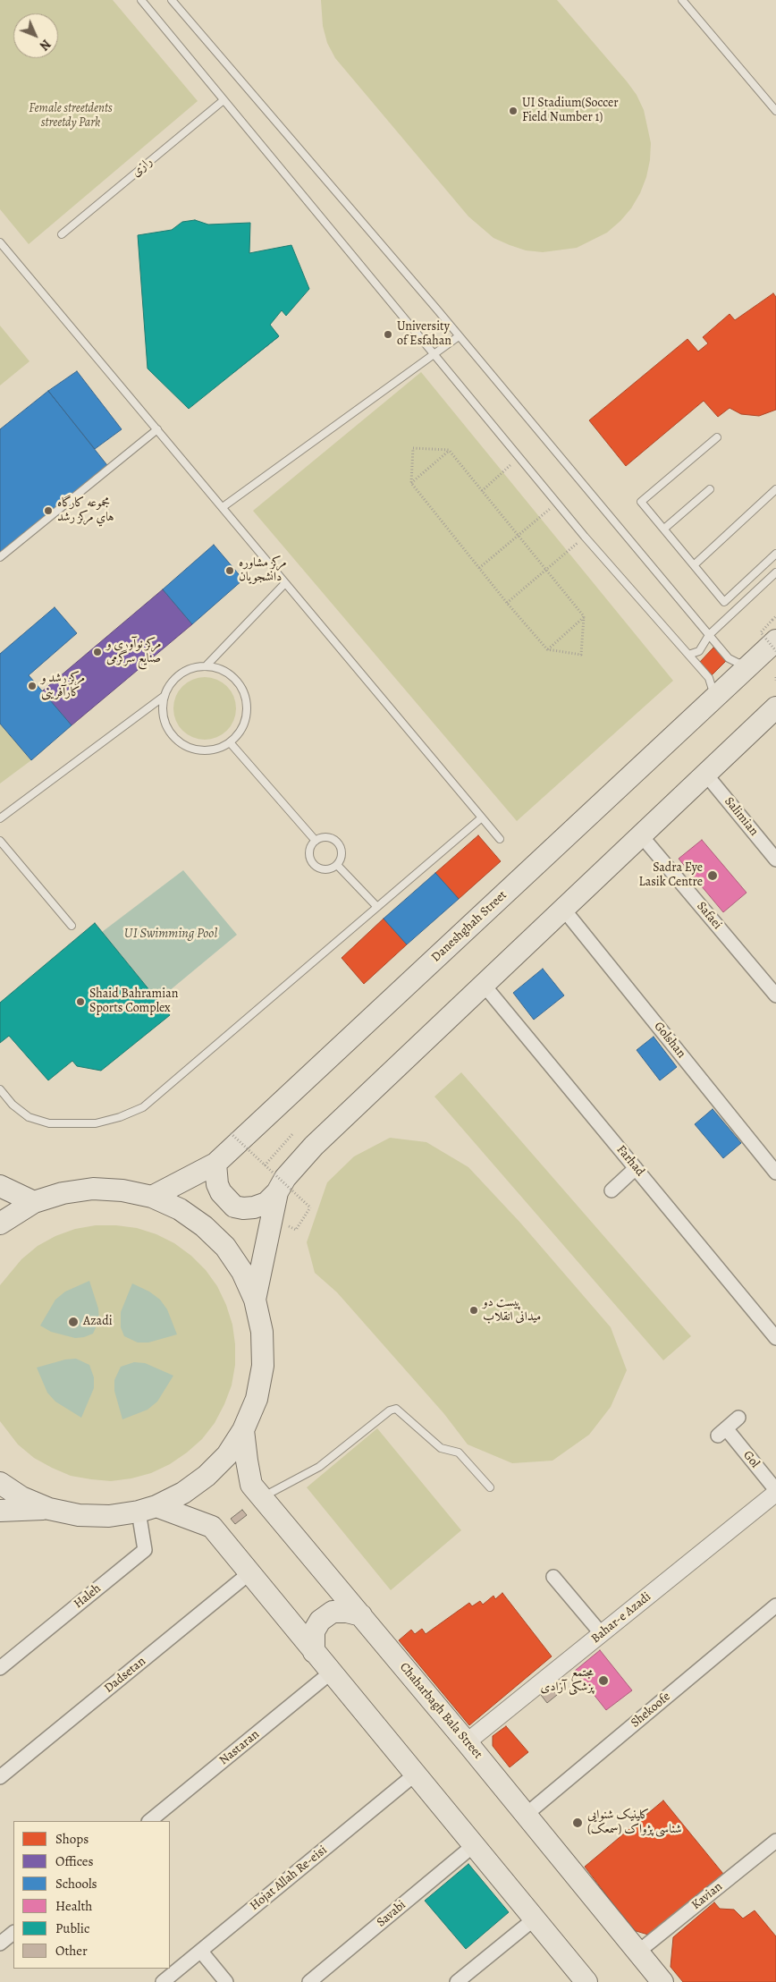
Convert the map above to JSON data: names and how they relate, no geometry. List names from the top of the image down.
{
  "streets": {
    "main road": ["Daneshghah Street", "Chaharbagh Bala Street"],
    "street": [
      "Salimian",
      "Safaei",
      "Golshan",
      "Farhad",
      "Gol",
      "Haleh",
      "Bahar-e Azadi",
      "Dadsetan",
      "Shekoofe",
      "Nastaran",
      "Hojat Allah Re-eisi",
      "Kavian",
      "Savabi"
    ],
    "lane": ["رازی"]
  },
  "crossings": [
    ["Gol", "Bahar-e Azadi"],
    ["Bahar-e Azadi", "Chaharbagh Bala Street"],
    ["Shekoofe", "Chaharbagh Bala Street"],
    ["Chaharbagh Bala Street", "Kavian"]
  ],
  "water": ["UI Swimming Pool"],
  "parks": ["Female streetdents streetdy Park"],
  "places": [
    "UI Stadium(Soccer Field Number 1)",
    "University of Esfahan",
    "مجموعه کارگاه هاي مرکز رشد",
    "مرکز مشاوره دانشجویان",
    "مرکز نوآوری و صنایع سرگرمی",
    "مرکز رشد و کارآفرینی",
    "Sadra Eye Lasik Centre",
    "Shaid Bahramian Sports Complex",
    "پیست دو میدانی انقلاب",
    "Azadi",
    "مجتمع پزشکی آزادی",
    "کلینیک شنوایی شناسی پژواک (سمعک)"
  ],
  "legend": [
    "Shops",
    "Offices",
    "Schools",
    "Health",
    "Public",
    "Other"
  ],
  "north": "bottom right"
}
